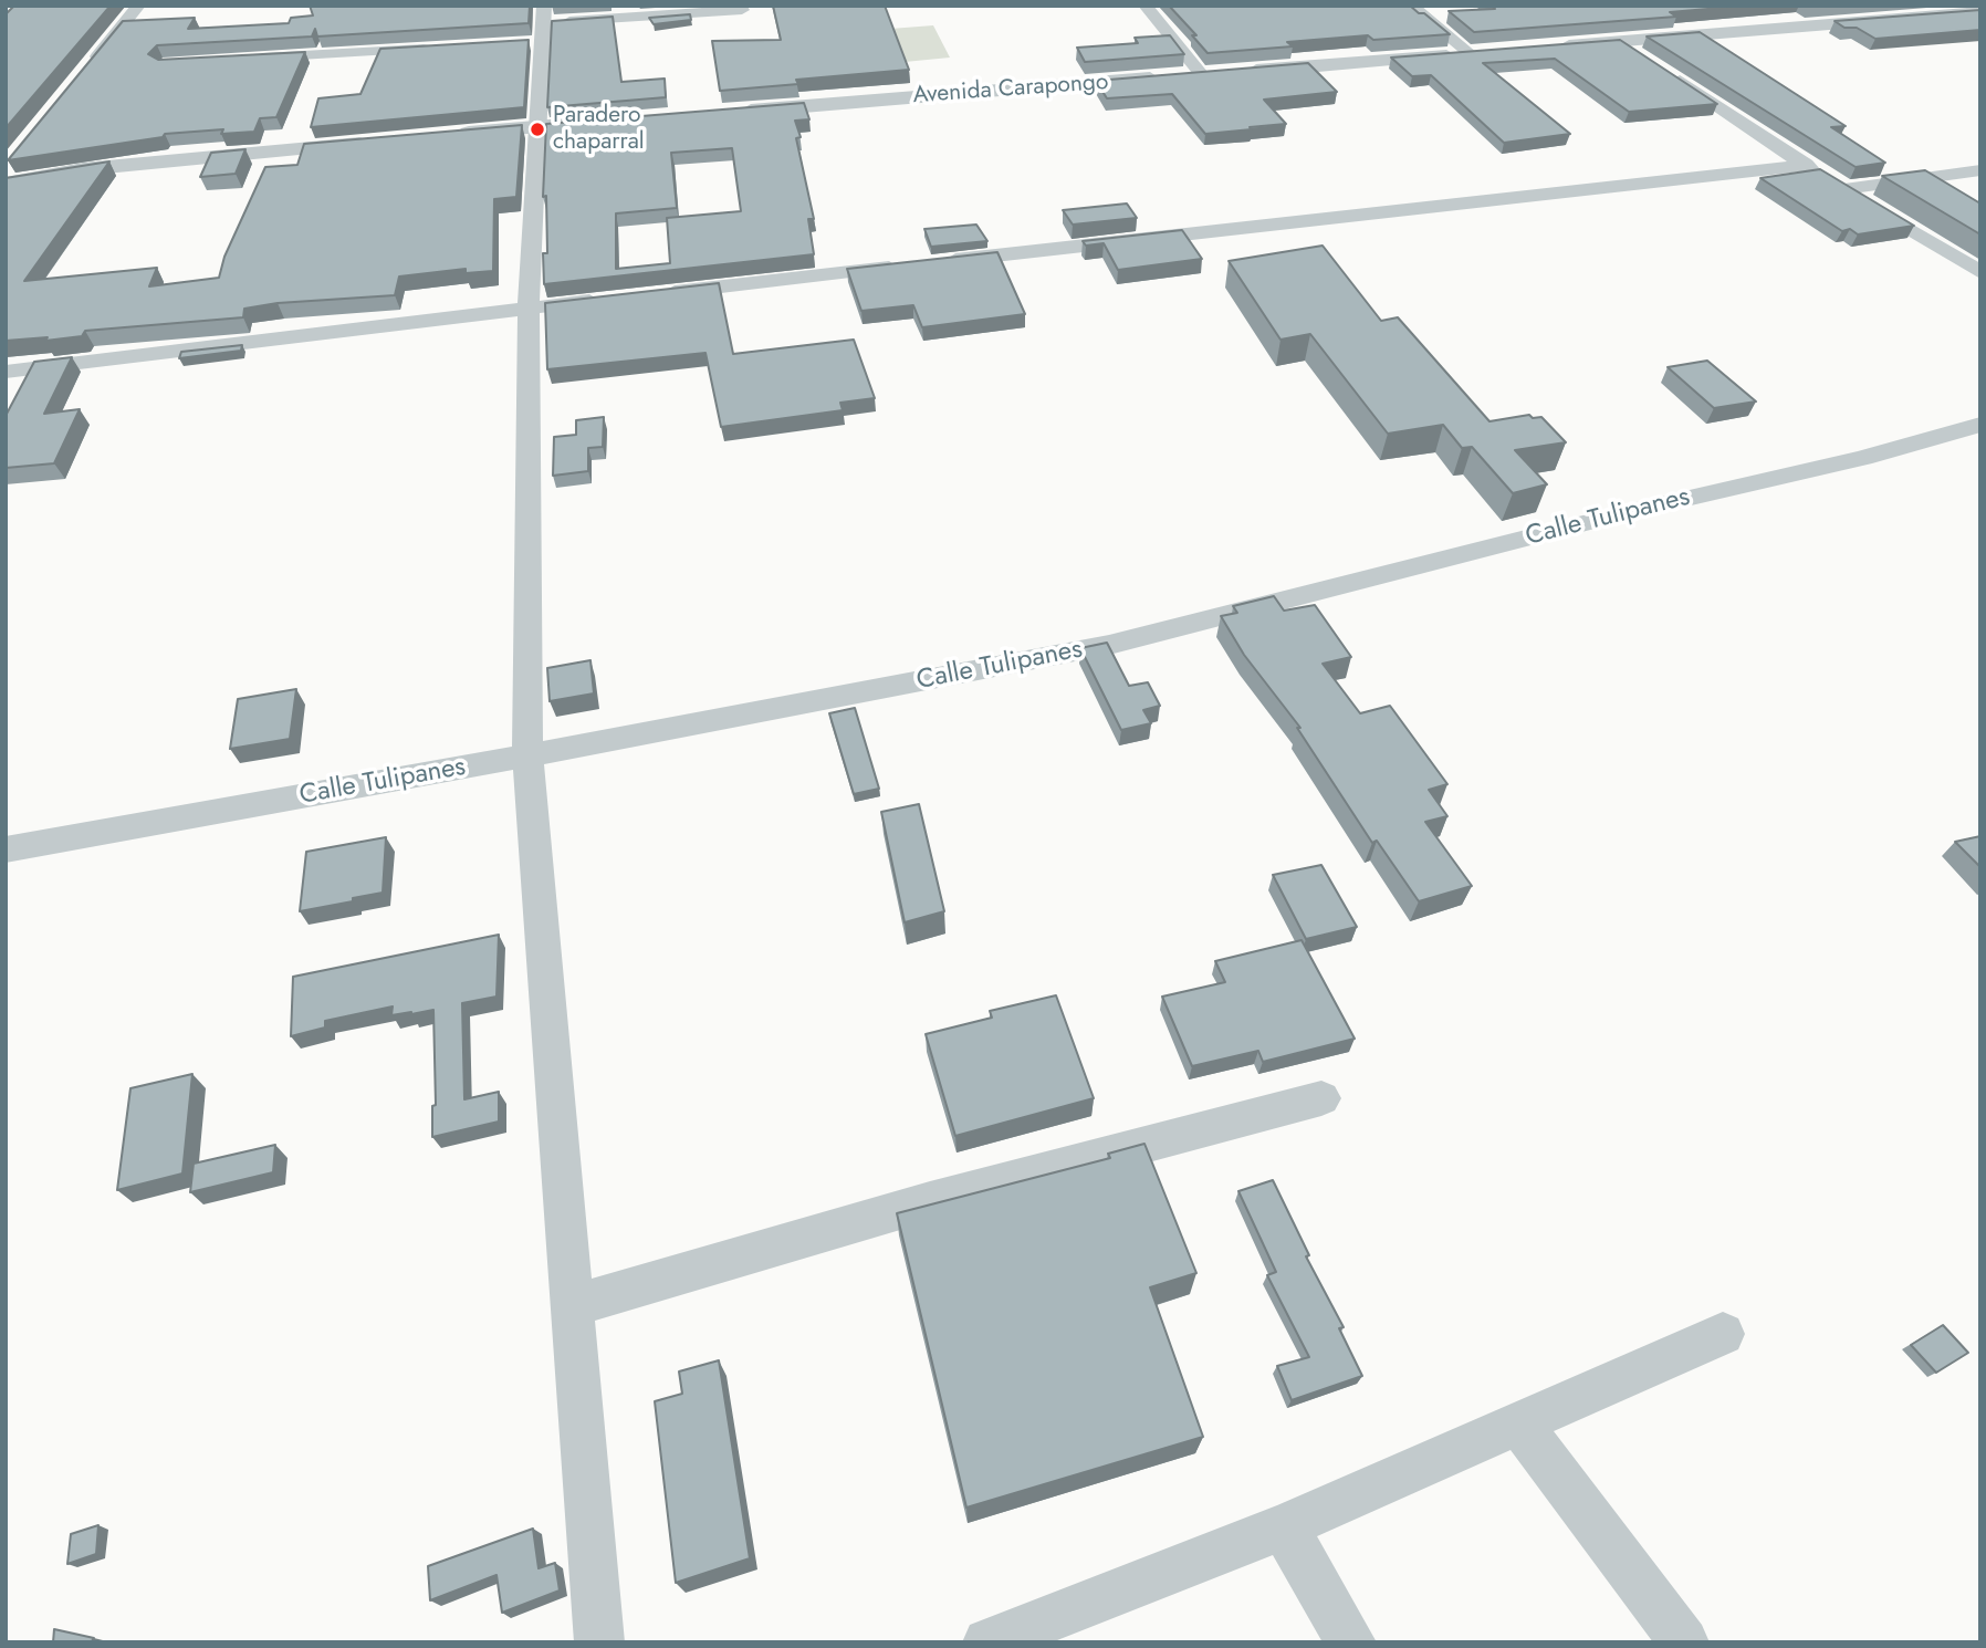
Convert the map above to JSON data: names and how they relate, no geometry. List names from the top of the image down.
{
  "streets": {
    "street": ["Avenida Carapongo", "Calle Tulipanes"]
  },
  "places": ["Paradero chaparral"]
}
